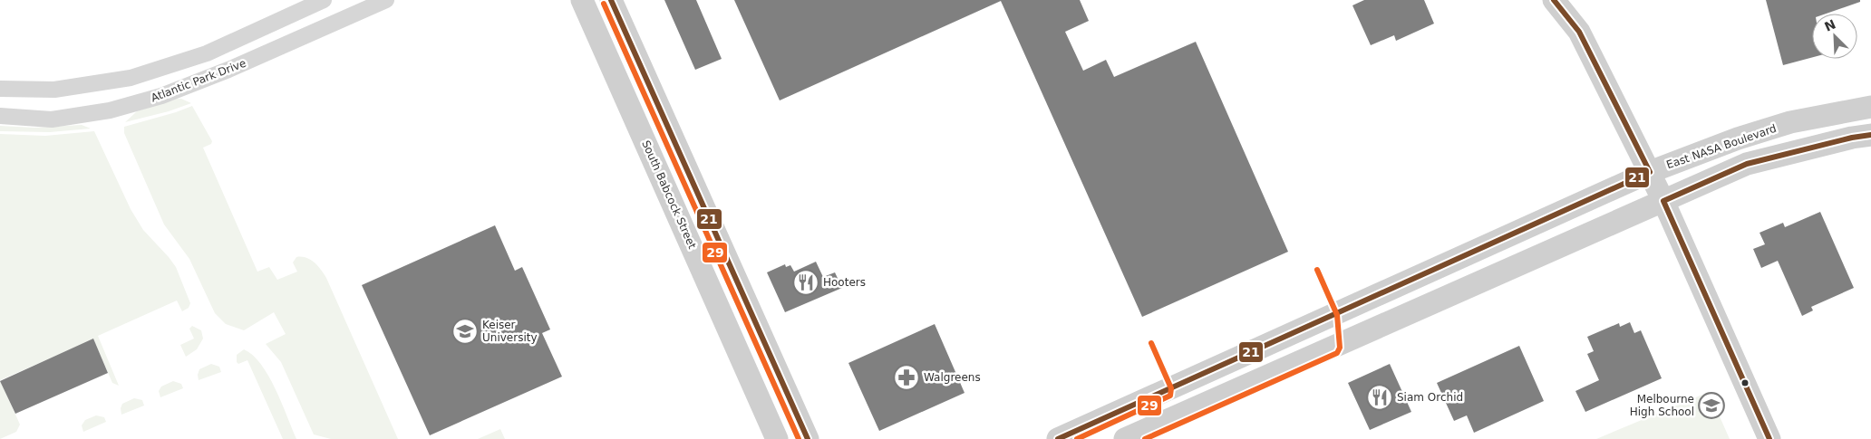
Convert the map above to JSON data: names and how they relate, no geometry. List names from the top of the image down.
{
  "streets": {
    "main road": ["East NASA Boulevard", "South Babcock Street"],
    "street": ["Atlantic Park Drive"]
  },
  "places": {
    "restaurant": ["Hooters", "Siam Orchid"],
    "school or university": ["Keiser University", "Melbourne High School"],
    "pharmacy": ["Walgreens"]
  },
  "lines": ["transit line 21", "transit line 29"],
  "north": "top left"
}
